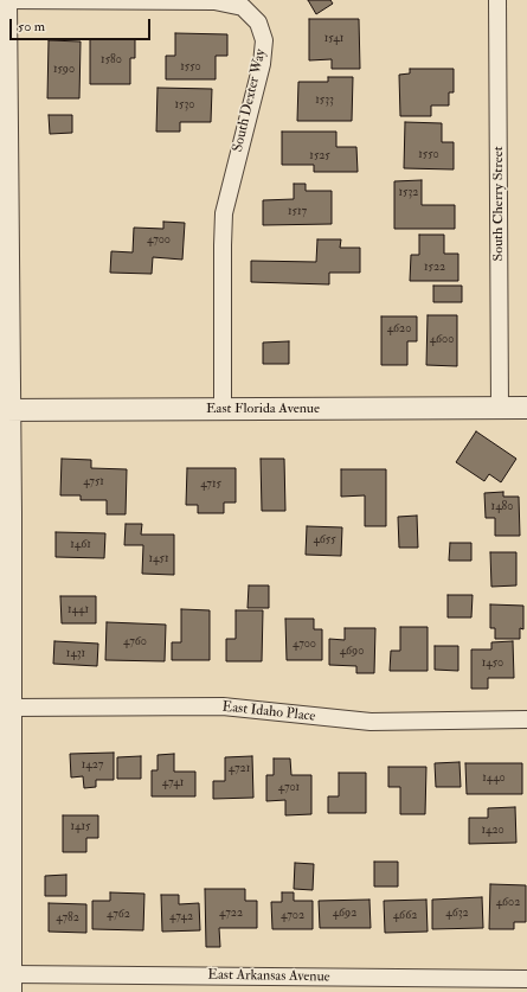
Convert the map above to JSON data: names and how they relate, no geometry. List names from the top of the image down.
{
  "streets": {
    "street": [
      "South Dexter Way",
      "South Cherry Street",
      "East Florida Avenue",
      "East Idaho Place",
      "East Arkansas Avenue"
    ]
  },
  "crossings": [
    ["South Dexter Way", "East Florida Avenue"],
    ["South Cherry Street", "East Florida Avenue"]
  ],
  "house_numbers": [
    "1541",
    "1580",
    "1550",
    "1590",
    "1533",
    "1530",
    "1550",
    "1525",
    "1532",
    "1517",
    "4700",
    "1522",
    "4620",
    "4600",
    "4751",
    "4715",
    "1480",
    "4655",
    "1461",
    "1451",
    "1441",
    "4760",
    "4700",
    "4690",
    "1431",
    "1450",
    "1427",
    "4721",
    "1440",
    "4741",
    "4701",
    "1415",
    "1420",
    "4602",
    "4722",
    "4692",
    "4632",
    "4762",
    "4702",
    "4662",
    "4742",
    "4782"
  ],
  "scale_bar": "50 m"
}
